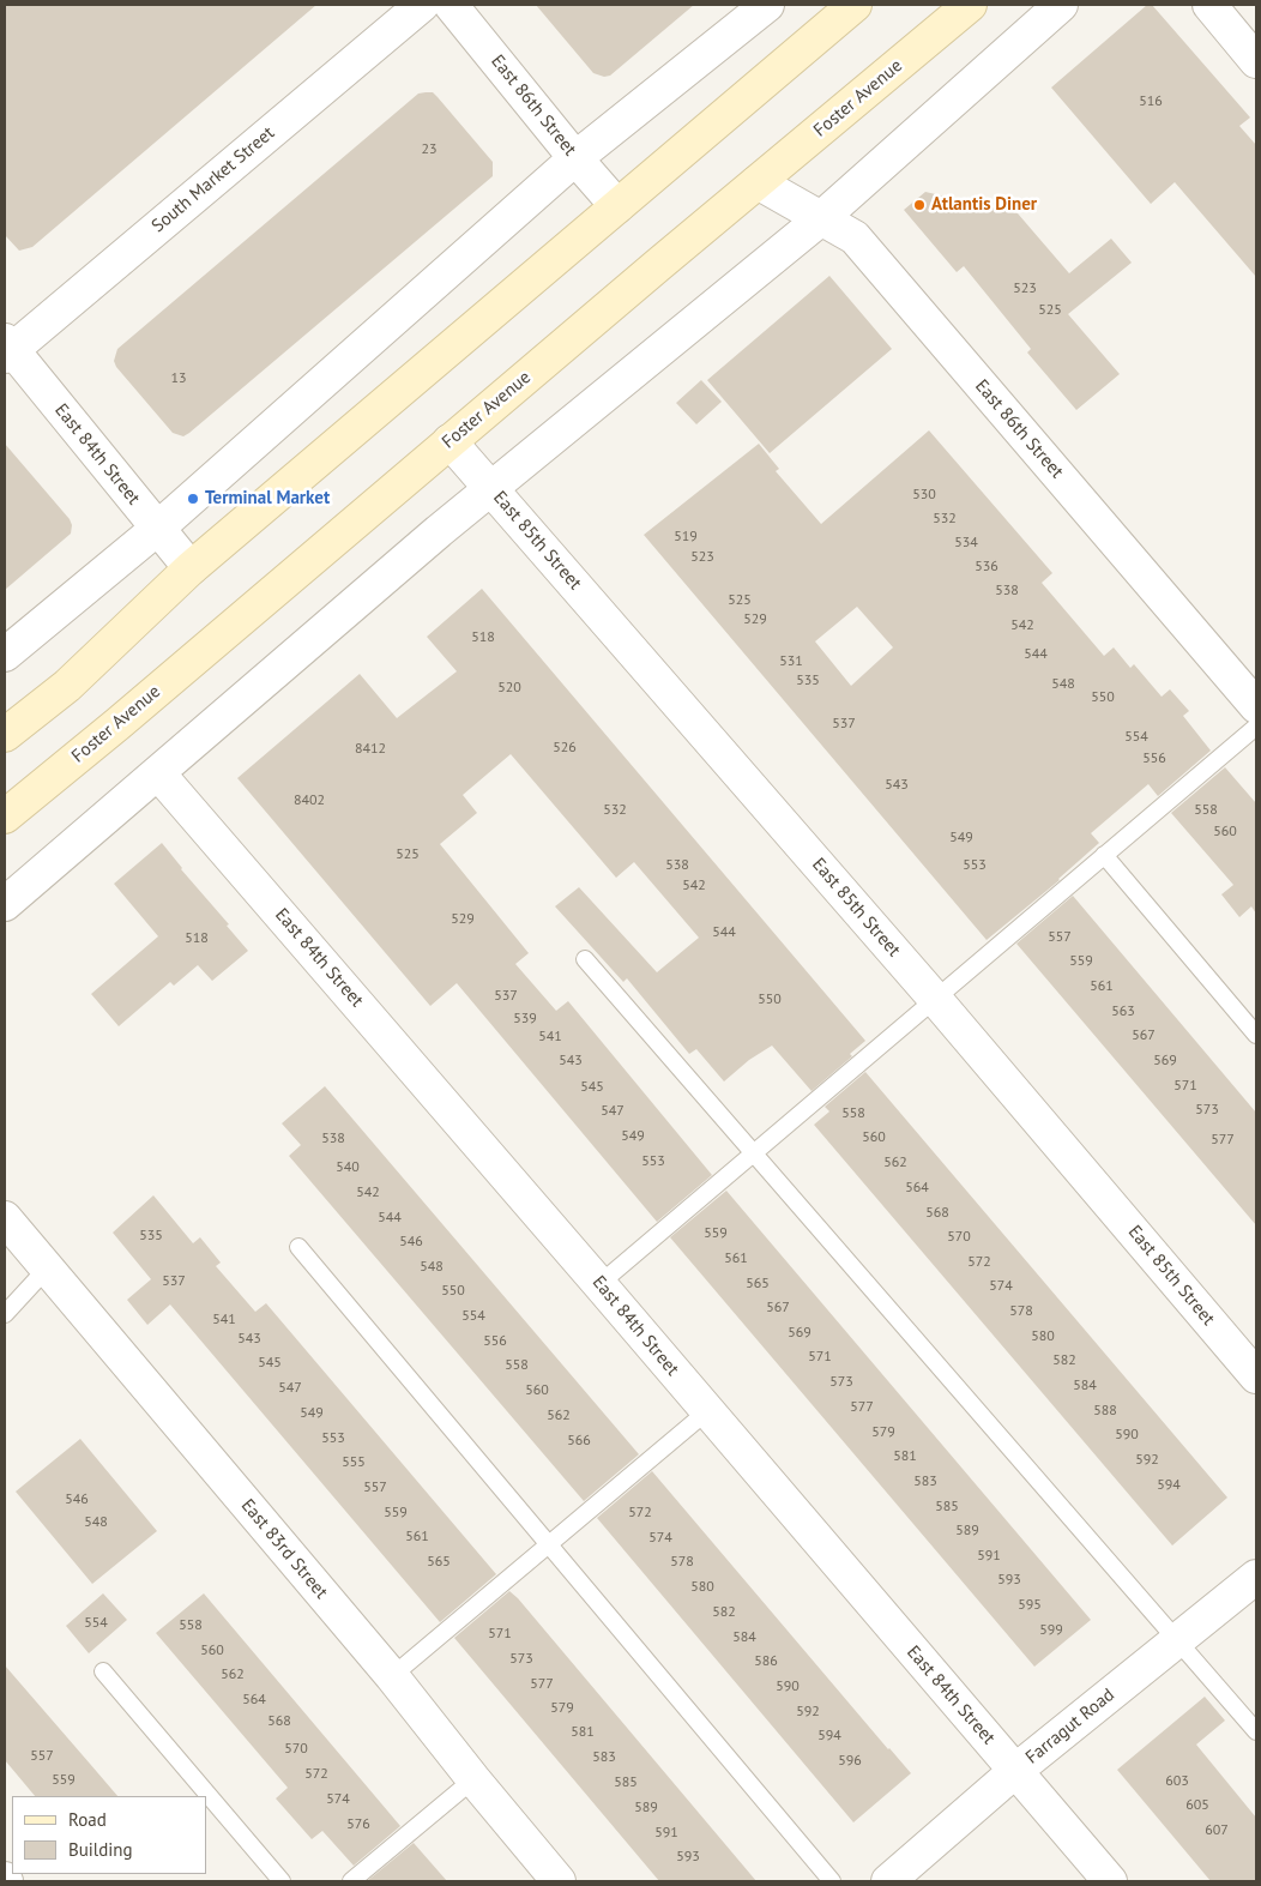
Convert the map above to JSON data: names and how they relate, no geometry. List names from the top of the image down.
{
  "streets": {
    "main road": ["Foster Avenue"],
    "street": [
      "East 86th Street",
      "South Market Street",
      "East 84th Street",
      "East 85th Street",
      "East 83rd Street",
      "Farragut Road"
    ]
  },
  "crossings": [
    ["Foster Avenue", "East 86th Street"],
    ["Foster Avenue", "East 85th Street"],
    ["South Market Street", "East 84th Street"],
    ["East 84th Street", "Farragut Road"]
  ],
  "places": ["Atlantis Diner", "Terminal Market"],
  "house_numbers": [
    "516",
    "23",
    "523",
    "525",
    "13",
    "530",
    "532",
    "519",
    "534",
    "523",
    "536",
    "538",
    "525",
    "529",
    "542",
    "518",
    "544",
    "531",
    "535",
    "548",
    "520",
    "550",
    "537",
    "554",
    "526",
    "8412",
    "556",
    "543",
    "8402",
    "532",
    "558",
    "560",
    "549",
    "525",
    "538",
    "553",
    "542",
    "529",
    "544",
    "557",
    "518",
    "559",
    "561",
    "537",
    "550",
    "563",
    "539",
    "567",
    "541",
    "543",
    "569",
    "571",
    "545",
    "573",
    "547",
    "558",
    "549",
    "560",
    "538",
    "577",
    "553",
    "562",
    "540",
    "564",
    "542",
    "568",
    "544",
    "559",
    "535",
    "570",
    "546",
    "561",
    "572",
    "548",
    "537",
    "565",
    "574",
    "550",
    "567",
    "578",
    "554",
    "541",
    "569",
    "580",
    "543",
    "556",
    "571",
    "582",
    "545",
    "558",
    "573",
    "584",
    "547",
    "560",
    "577",
    "588",
    "549",
    "562",
    "579",
    "590",
    "553",
    "566",
    "581",
    "592",
    "555",
    "583",
    "594",
    "557",
    "546",
    "585",
    "559",
    "572",
    "548",
    "589",
    "561",
    "574",
    "591",
    "565",
    "578",
    "593",
    "580",
    "595",
    "582",
    "554",
    "558",
    "599",
    "571",
    "584",
    "560",
    "573",
    "586",
    "562",
    "577",
    "590",
    "564",
    "579",
    "592",
    "568",
    "581",
    "594",
    "570",
    "557",
    "583",
    "596",
    "572",
    "559",
    "603",
    "585",
    "574",
    "605",
    "589",
    "576",
    "607",
    "591",
    "593"
  ],
  "legend": ["Road", "Building"]
}
